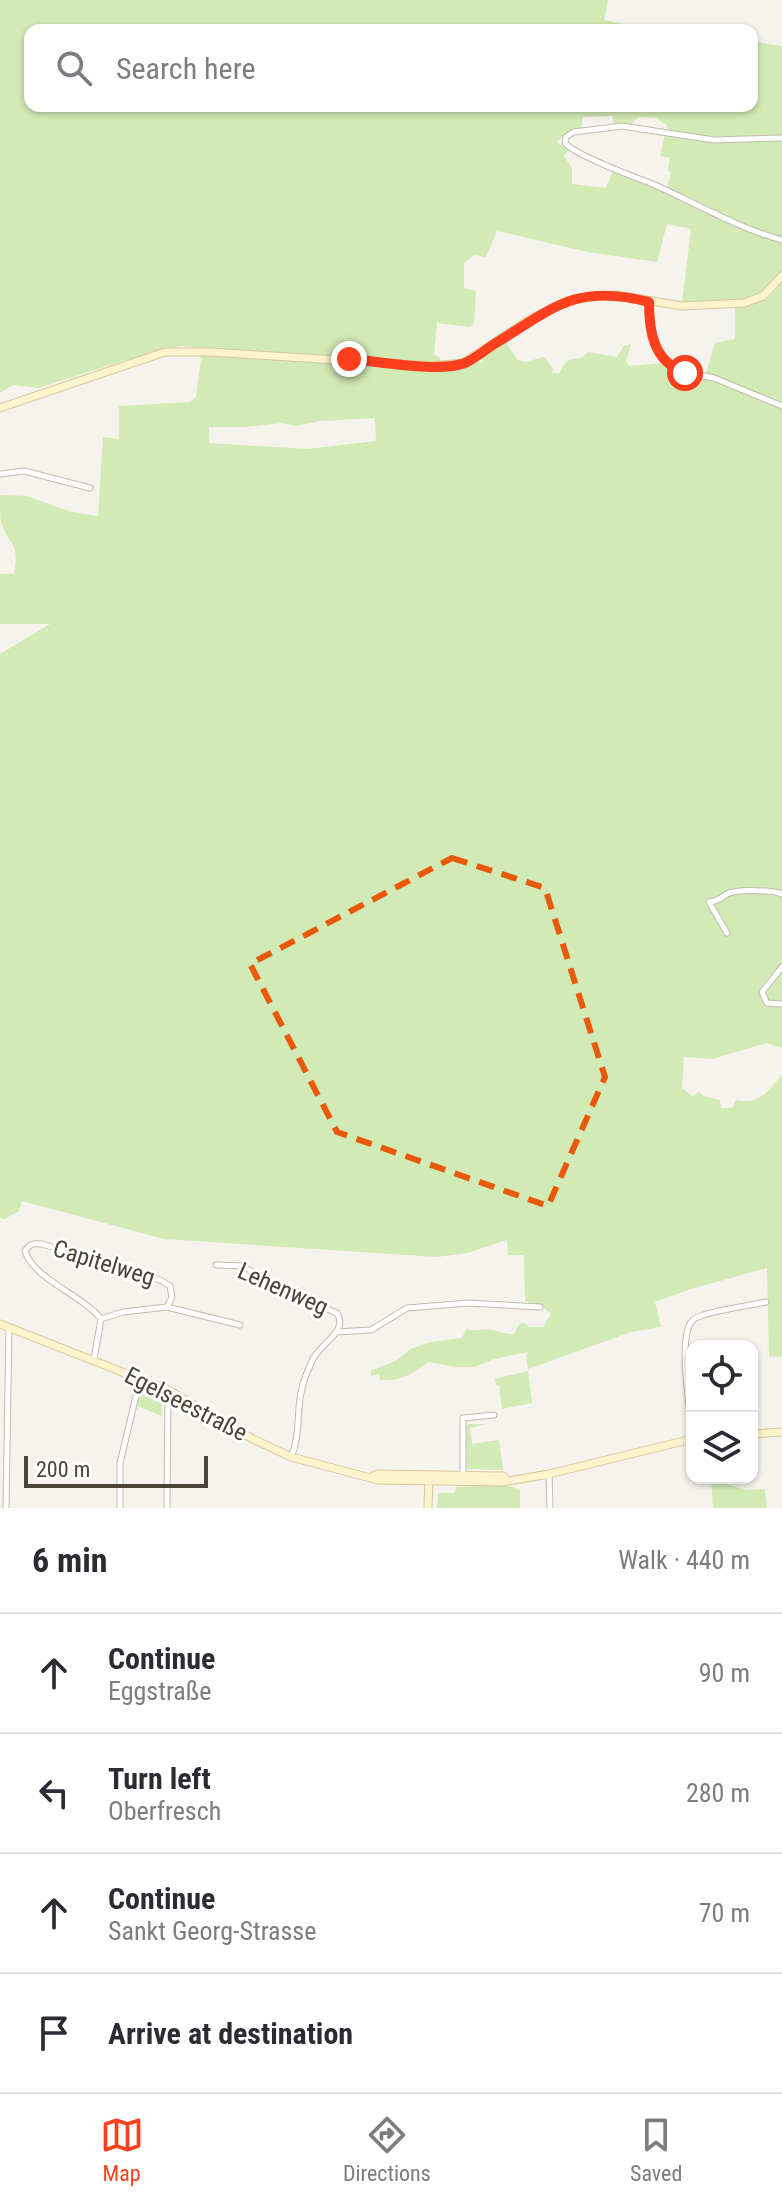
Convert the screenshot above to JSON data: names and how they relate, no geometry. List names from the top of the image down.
{
  "streets": {
    "street": ["Capitelweg", "Lehenweg", "Egelseestraße"]
  },
  "crossings": [
    ["Lehenweg", "Egelseestraße"]
  ],
  "scale_bar": "200 m",
  "page": {
    "search": "Search here",
    "scale": "200 m",
    "heading": ["6 min", "Walk · 440 m"],
    "list": [
      ["Continue", "Eggstraße", "90 m"],
      ["Turn left", "Oberfresch", "280 m"],
      ["Continue", "Sankt Georg-Strasse", "70 m"],
      "Arrive at destination"
    ],
    "nav": ["Map", "Directions", "Saved"]
  }
}
